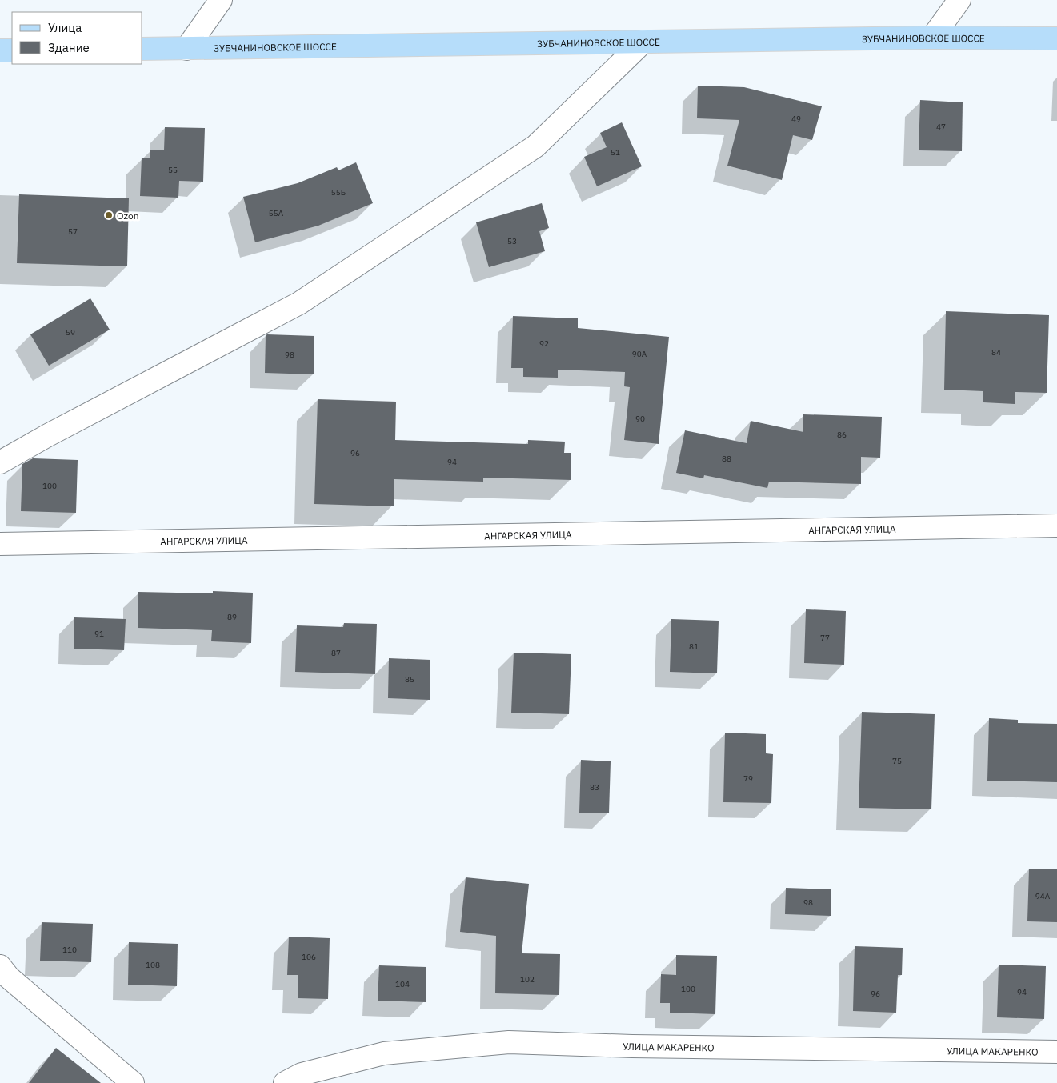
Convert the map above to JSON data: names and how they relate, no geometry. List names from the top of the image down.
{
  "streets": {
    "main road": ["ЗУБЧАНИНОВСКОЕ ШОССЕ"],
    "street": ["АНГАРСКАЯ УЛИЦА", "УЛИЦА МАКАРЕНКО"]
  },
  "places": ["Ozon"],
  "house_numbers": [
    "49",
    "47",
    "51",
    "55",
    "55Б",
    "55А",
    "57",
    "53",
    "59",
    "92",
    "84",
    "90А",
    "98",
    "90",
    "86",
    "96",
    "88",
    "94",
    "100",
    "89",
    "91",
    "77",
    "81",
    "87",
    "85",
    "75",
    "79",
    "83",
    "94А",
    "98",
    "110",
    "106",
    "108",
    "102",
    "104",
    "100",
    "94",
    "96"
  ],
  "legend": ["Улица", "Здание"]
}
